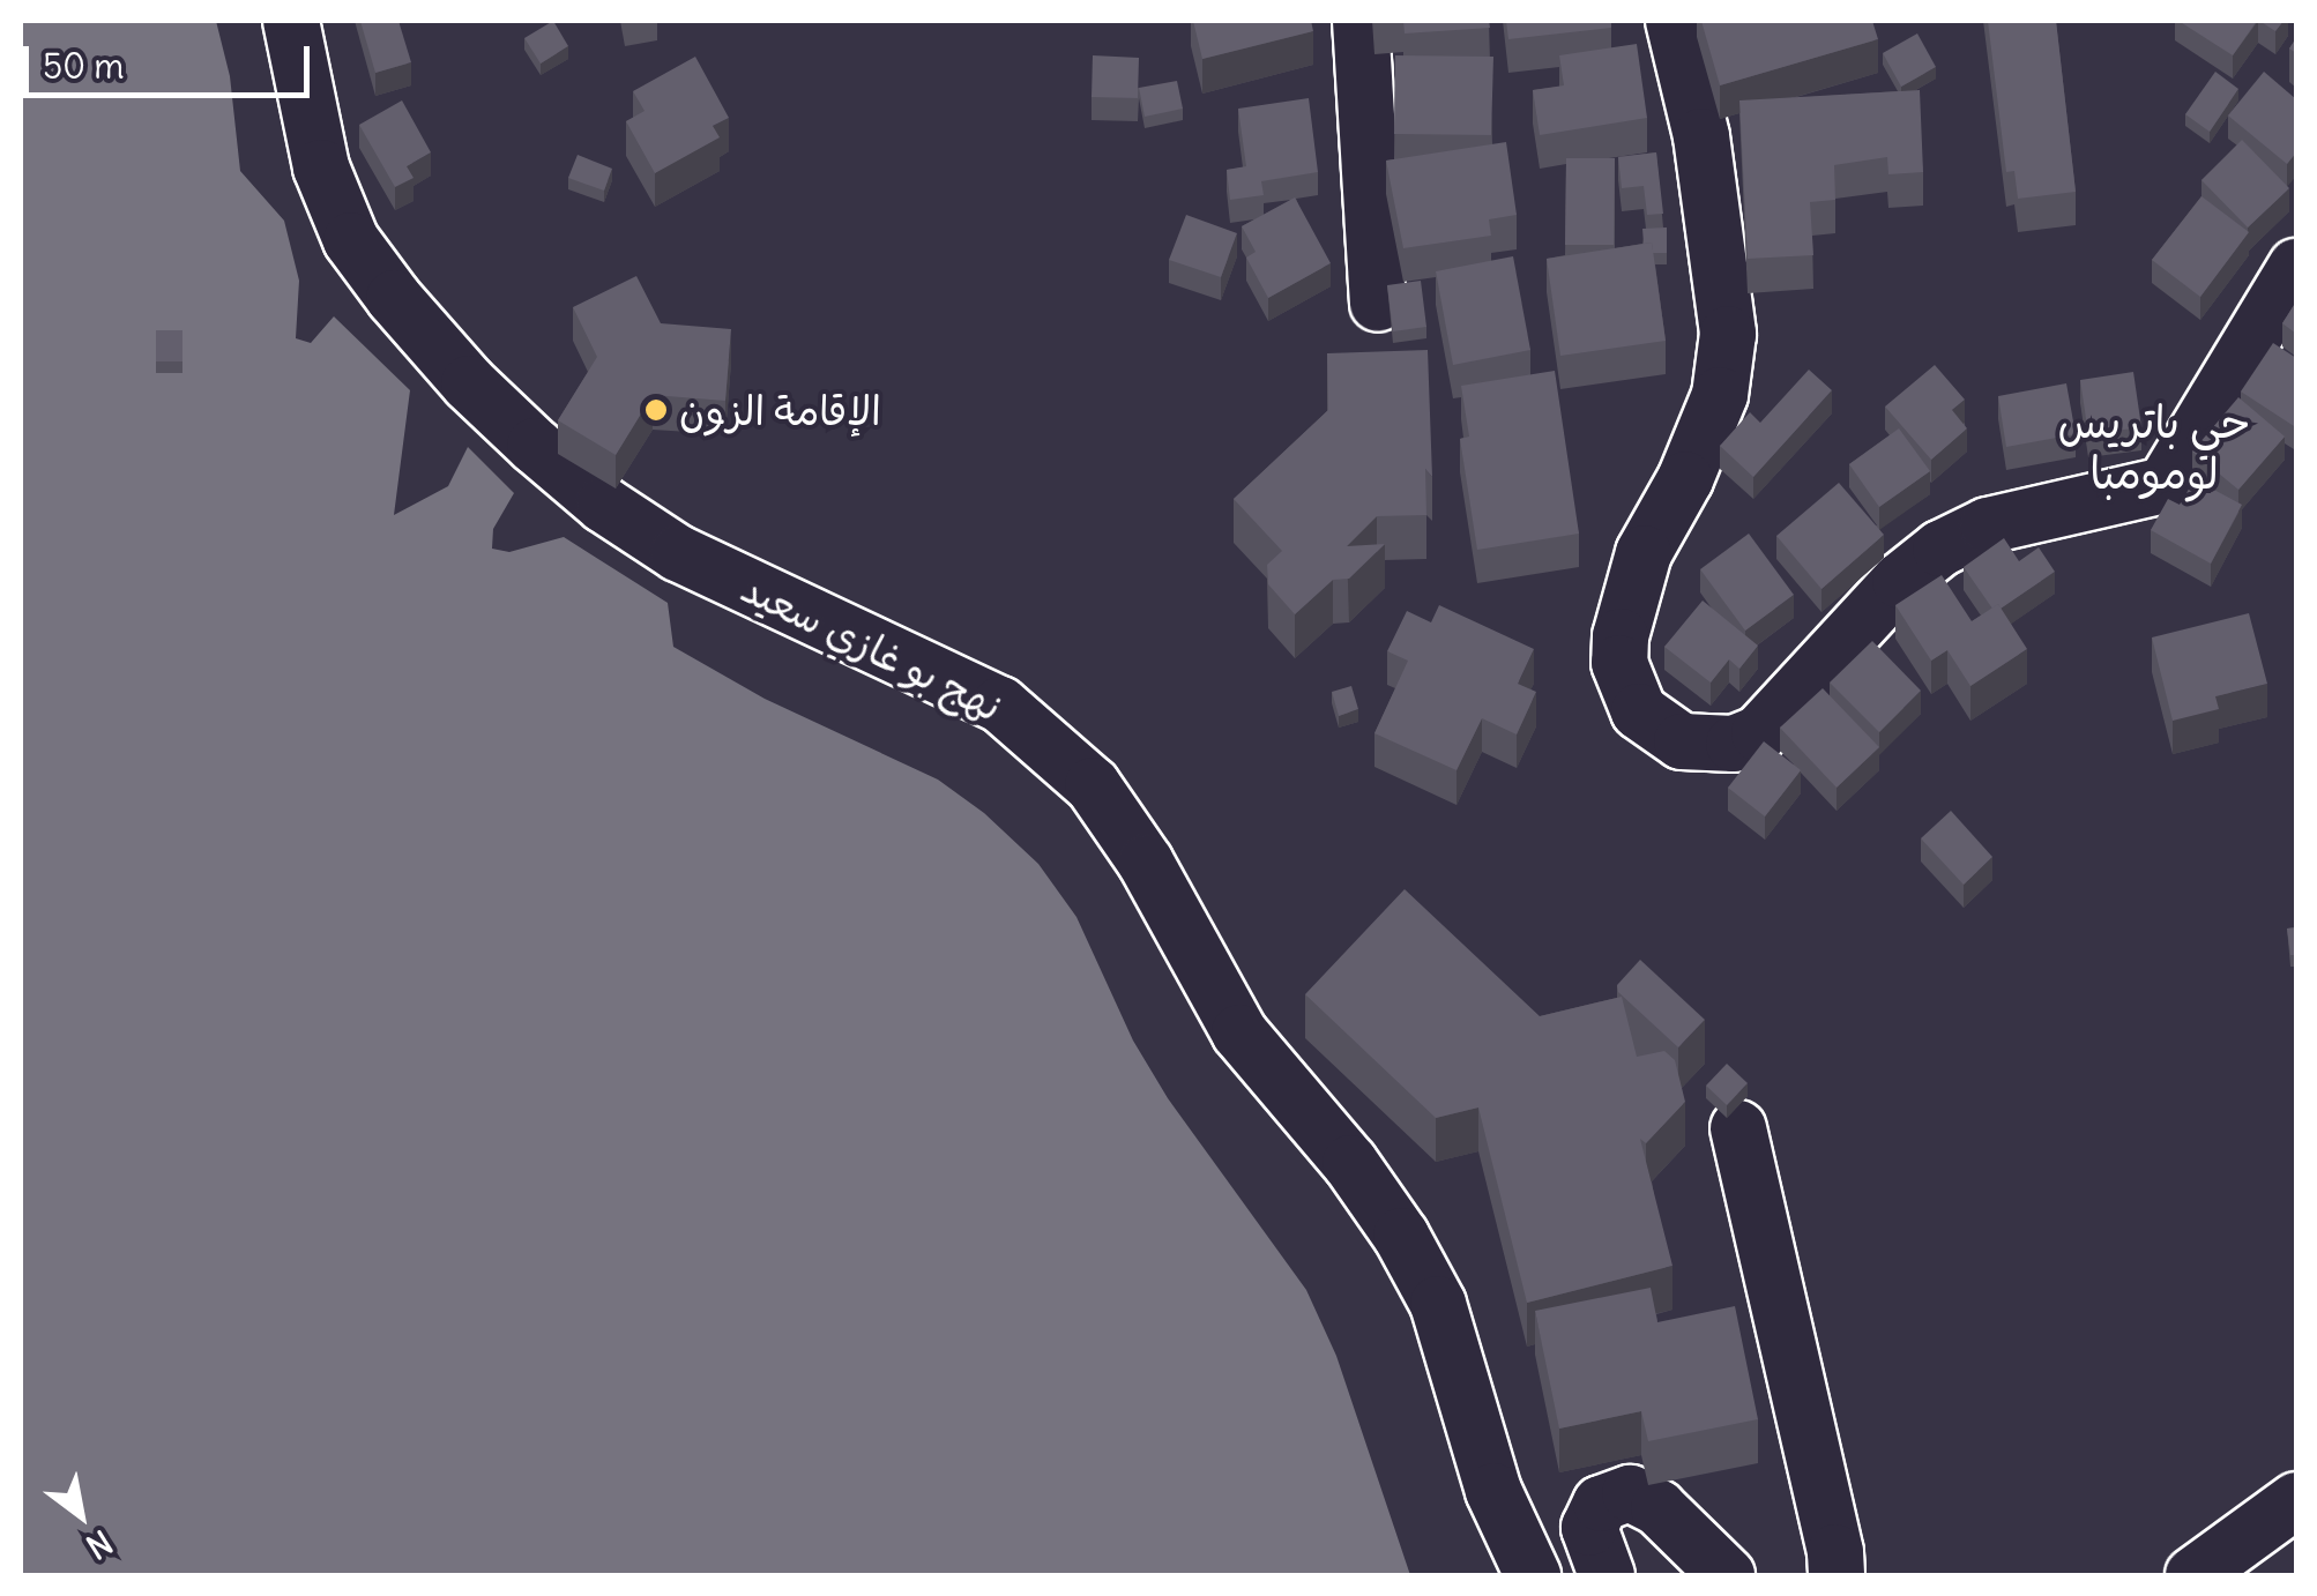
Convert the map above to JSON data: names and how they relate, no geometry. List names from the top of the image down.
{
  "streets": {
    "street": ["نهج بو غازي سعيد"]
  },
  "districts": ["حي باتريس لومومبا"],
  "places": ["الإقامة الزون"],
  "scale_bar": "50 m",
  "north": "bottom right"
}
